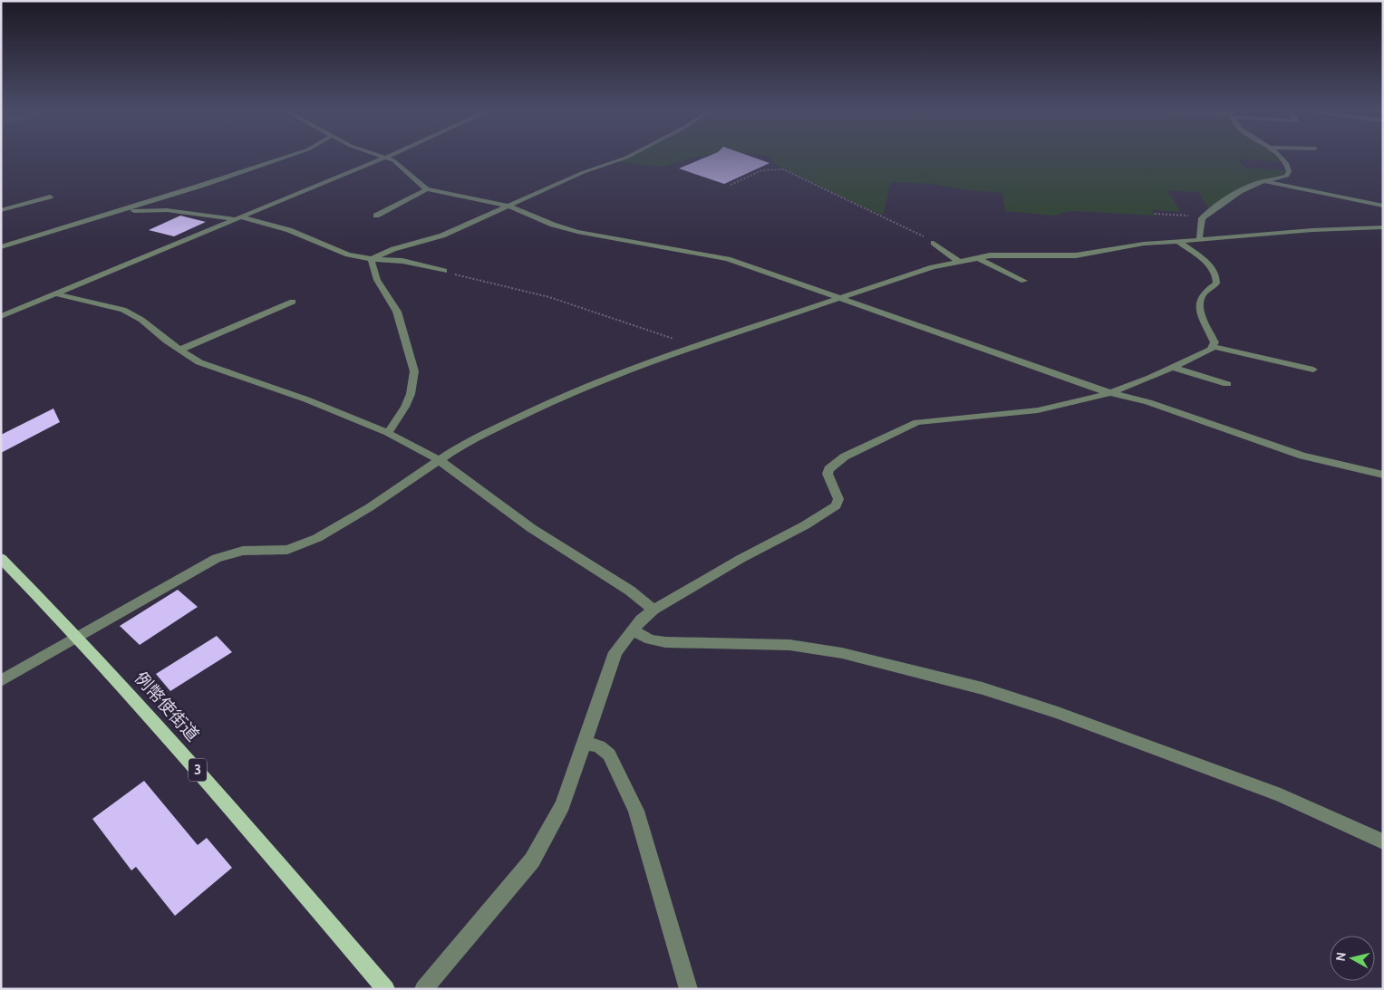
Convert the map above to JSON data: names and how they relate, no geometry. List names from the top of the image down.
{
  "streets": {
    "main road": ["例幣使街道", "3"]
  },
  "north": "left"
}
